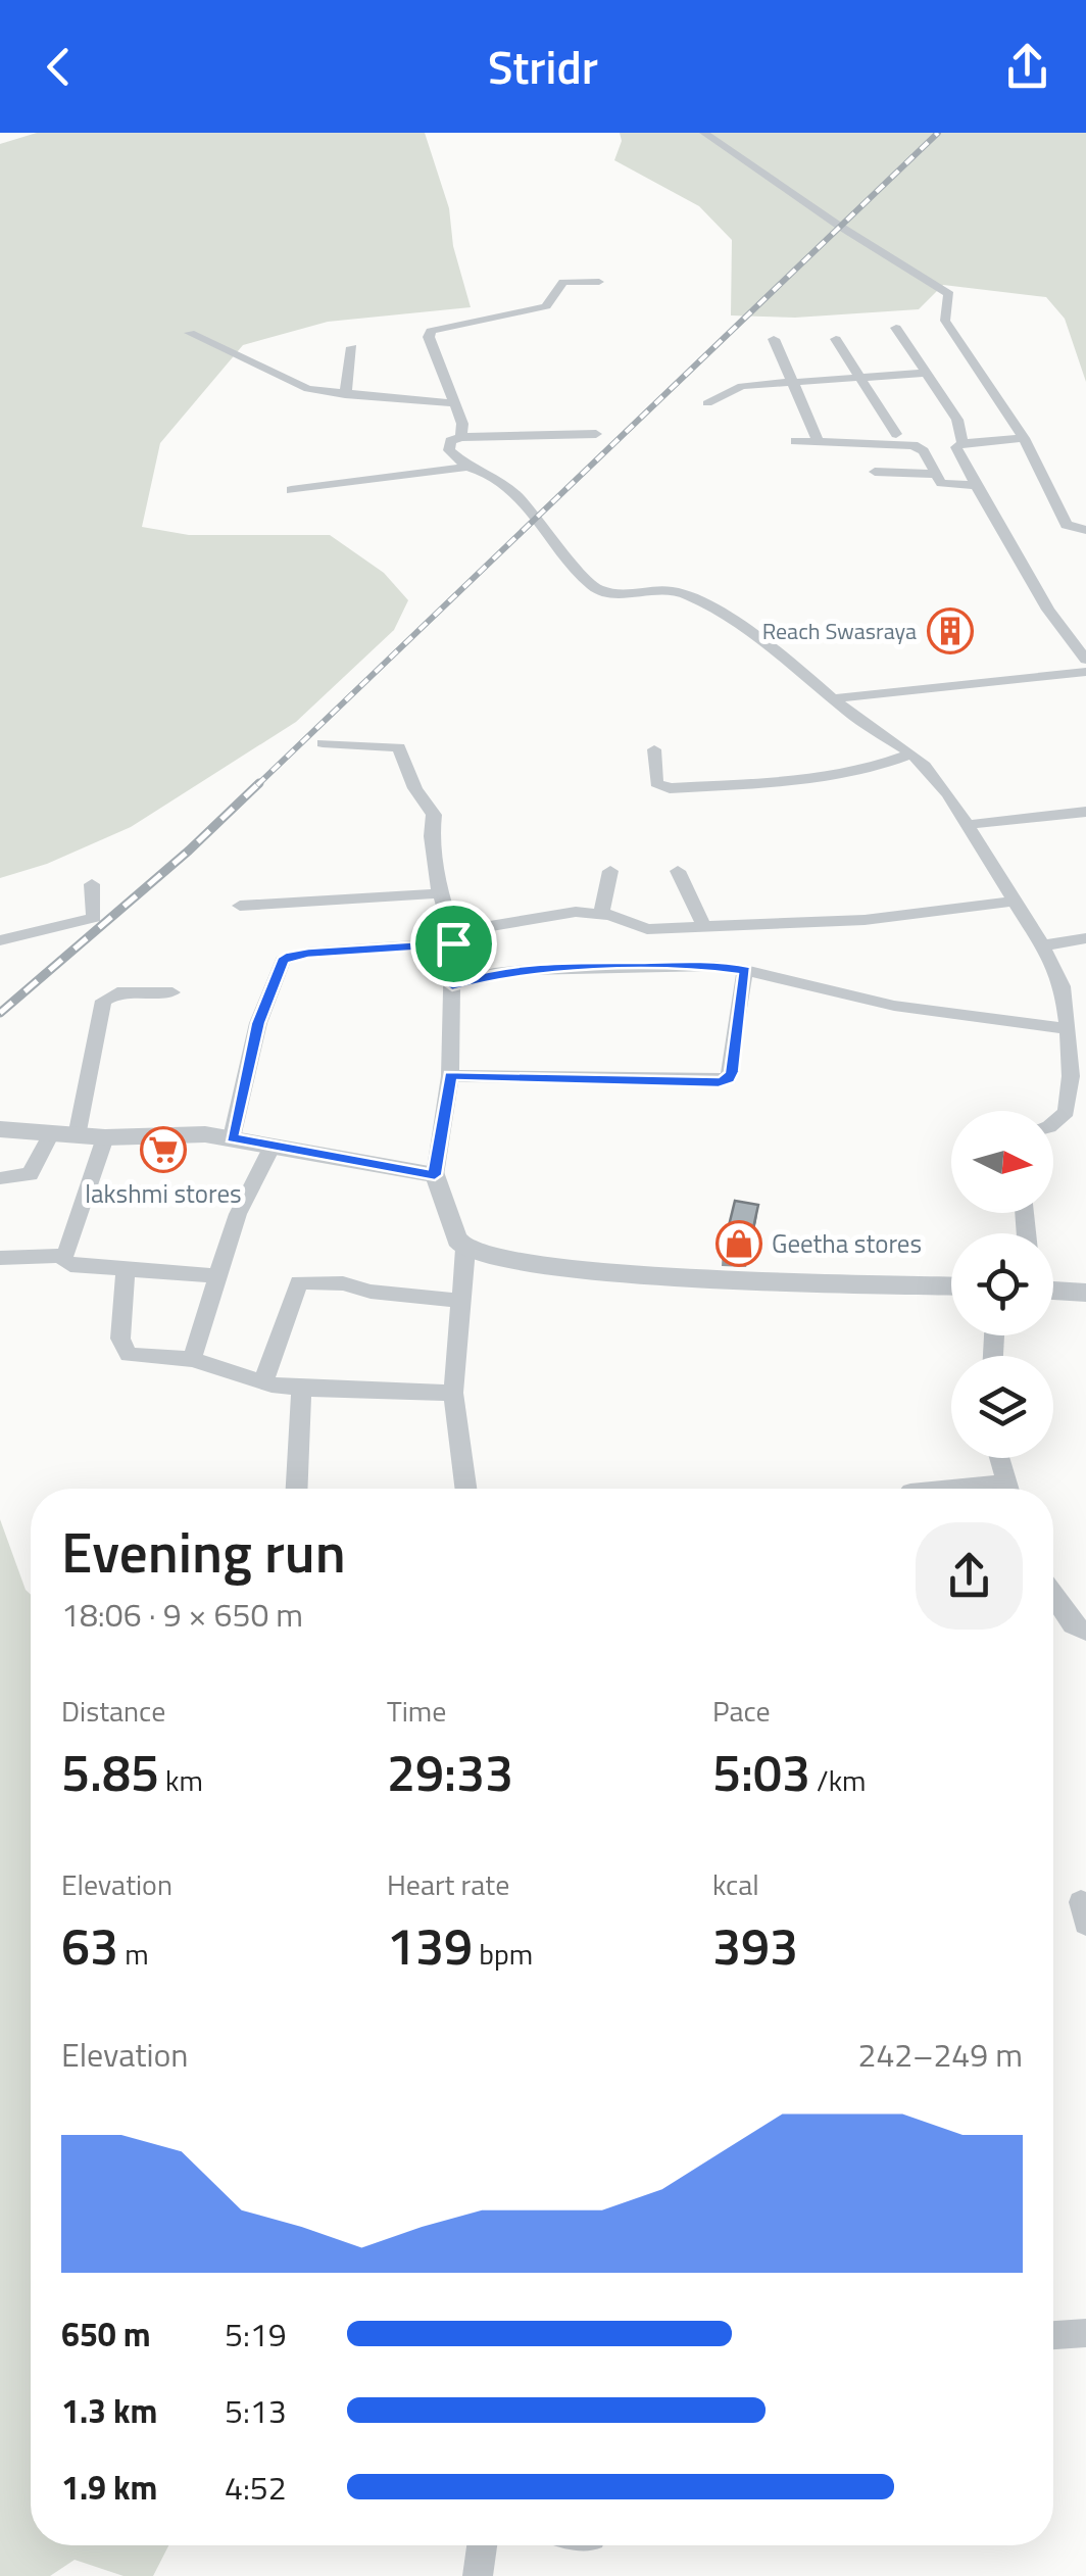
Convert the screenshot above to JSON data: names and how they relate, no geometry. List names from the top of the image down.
{
  "places": {
    "building": ["Reach Swasraya"],
    "supermarket": ["lakshmi stores"],
    "shop": ["Geetha stores"]
  },
  "north": "right",
  "page": {
    "header": "Stridr",
    "heading": ["Evening run", "18:06 · 9 × 650 m"],
    "stats": [
      ["Distance", "5.85 km"],
      ["Time", "29:33"],
      ["Pace", "5:03 /km"],
      ["Elevation", "63 m"],
      ["Heart rate", "139 bpm"],
      ["kcal", "393"]
    ],
    "chart": ["Elevation", "242–249 m"],
    "list": [
      {
        "name": "650 m",
        "note": "5:19"
      },
      {
        "name": "1.3 km",
        "note": "5:13"
      },
      {
        "name": "1.9 km",
        "note": "4:52"
      }
    ]
  }
}
